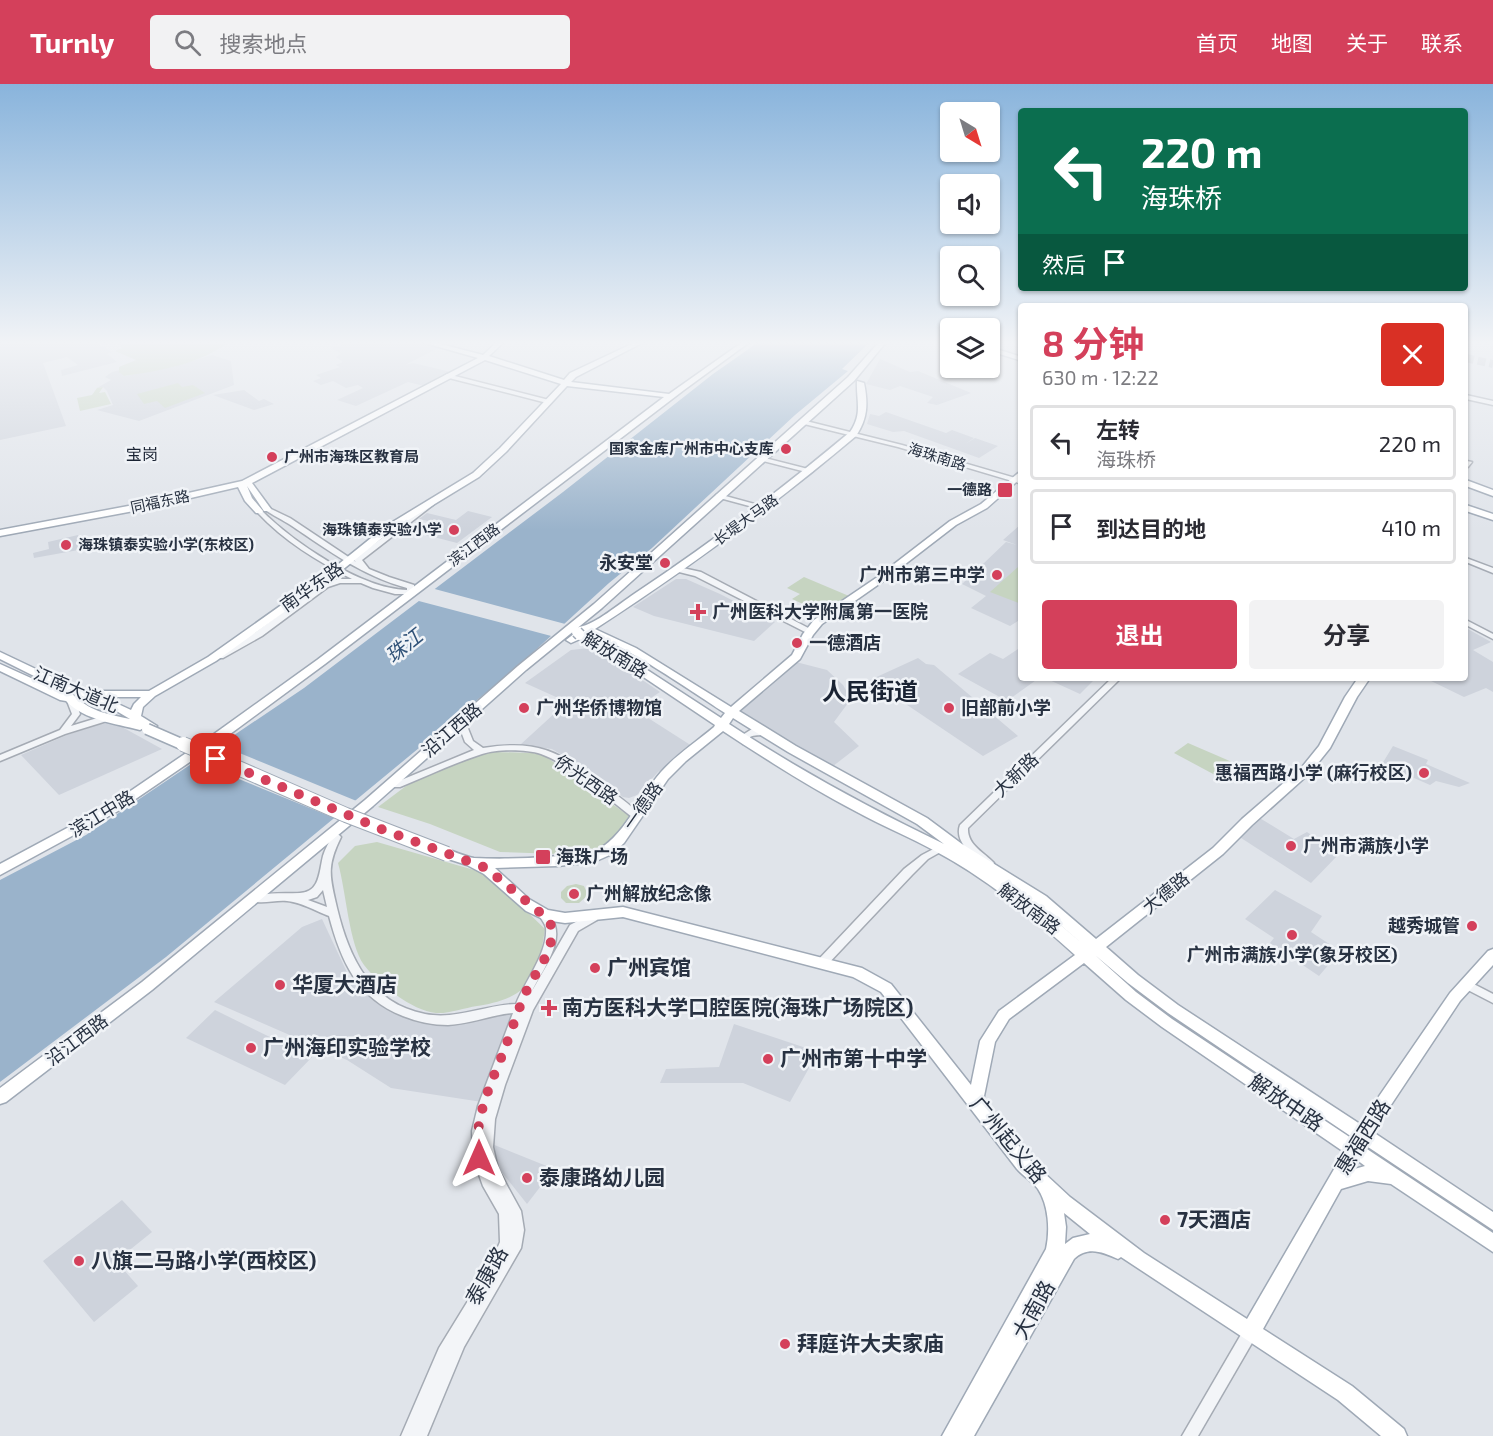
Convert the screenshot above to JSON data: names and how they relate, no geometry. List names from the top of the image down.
{
  "streets": {
    "main road": [
      "同福东路",
      "长堤大马路",
      "滨江西路",
      "南华东路",
      "解放南路",
      "江南大道北",
      "沿江西路",
      "一德路",
      "滨江中路",
      "大德路",
      "解放中路",
      "惠福西路",
      "广州起义路",
      "大南路"
    ],
    "street": [
      "海珠南路",
      "大新路",
      "侨光西路",
      "泰康路"
    ]
  },
  "crossings": [
    ["海珠南路", "长堤大马路"],
    ["海珠南路", "沿江西路"],
    ["长堤大马路", "解放南路"],
    ["长堤大马路", "沿江西路"],
    ["滨江西路", "滨江中路"],
    ["南华东路", "江南大道北"],
    ["解放南路", "沿江西路"],
    ["解放南路", "大新路"],
    ["解放南路", "一德路"],
    ["解放南路", "大德路"],
    ["解放南路", "解放中路"],
    ["沿江西路", "侨光西路"],
    ["侨光西路", "一德路"],
    ["大德路", "解放中路"],
    ["大德路", "广州起义路"],
    ["解放中路", "惠福西路"],
    ["惠福西路", "广州起义路"],
    ["广州起义路", "泰康路"],
    ["广州起义路", "大南路"]
  ],
  "districts": ["宝岗", "人民街道"],
  "water": ["珠江"],
  "places": {
    "other": [
      "国家金库广州市中心支库",
      "广州市海珠区教育局",
      "海珠镇泰实验小学",
      "海珠镇泰实验小学(东校区)",
      "永安堂",
      "广州市第三中学",
      "一德酒店",
      "广州华侨博物馆",
      "旧部前小学",
      "惠福西路小学 (麻行校区)",
      "广州市满族小学",
      "广州解放纪念像",
      "越秀城管",
      "广州市满族小学(象牙校区)",
      "广州宾馆",
      "华厦大酒店",
      "广州海印实验学校",
      "广州市第十中学",
      "泰康路幼儿园",
      "7天酒店",
      "八旗二马路小学(西校区)",
      "拜庭许大夫家庙"
    ],
    "transit": ["一德路", "海珠广场"],
    "health": ["广州医科大学附属第一医院", "南方医科大学口腔医院(海珠广场院区)"]
  },
  "north": "bottom right",
  "page": {
    "header": "Turnly",
    "search": "搜索地点",
    "nav": [
      "首页",
      "地图",
      "关于",
      "联系"
    ],
    "turn": ["220 m", "海珠桥"],
    "then": "然后",
    "heading": ["8 分钟", "630 m · 12:22"],
    "list": [
      {
        "name": "左转",
        "note": "海珠桥",
        "value": "220 m"
      },
      {
        "name": "到达目的地",
        "value": "410 m"
      }
    ],
    "buttons": ["退出", "分享"]
  }
}
